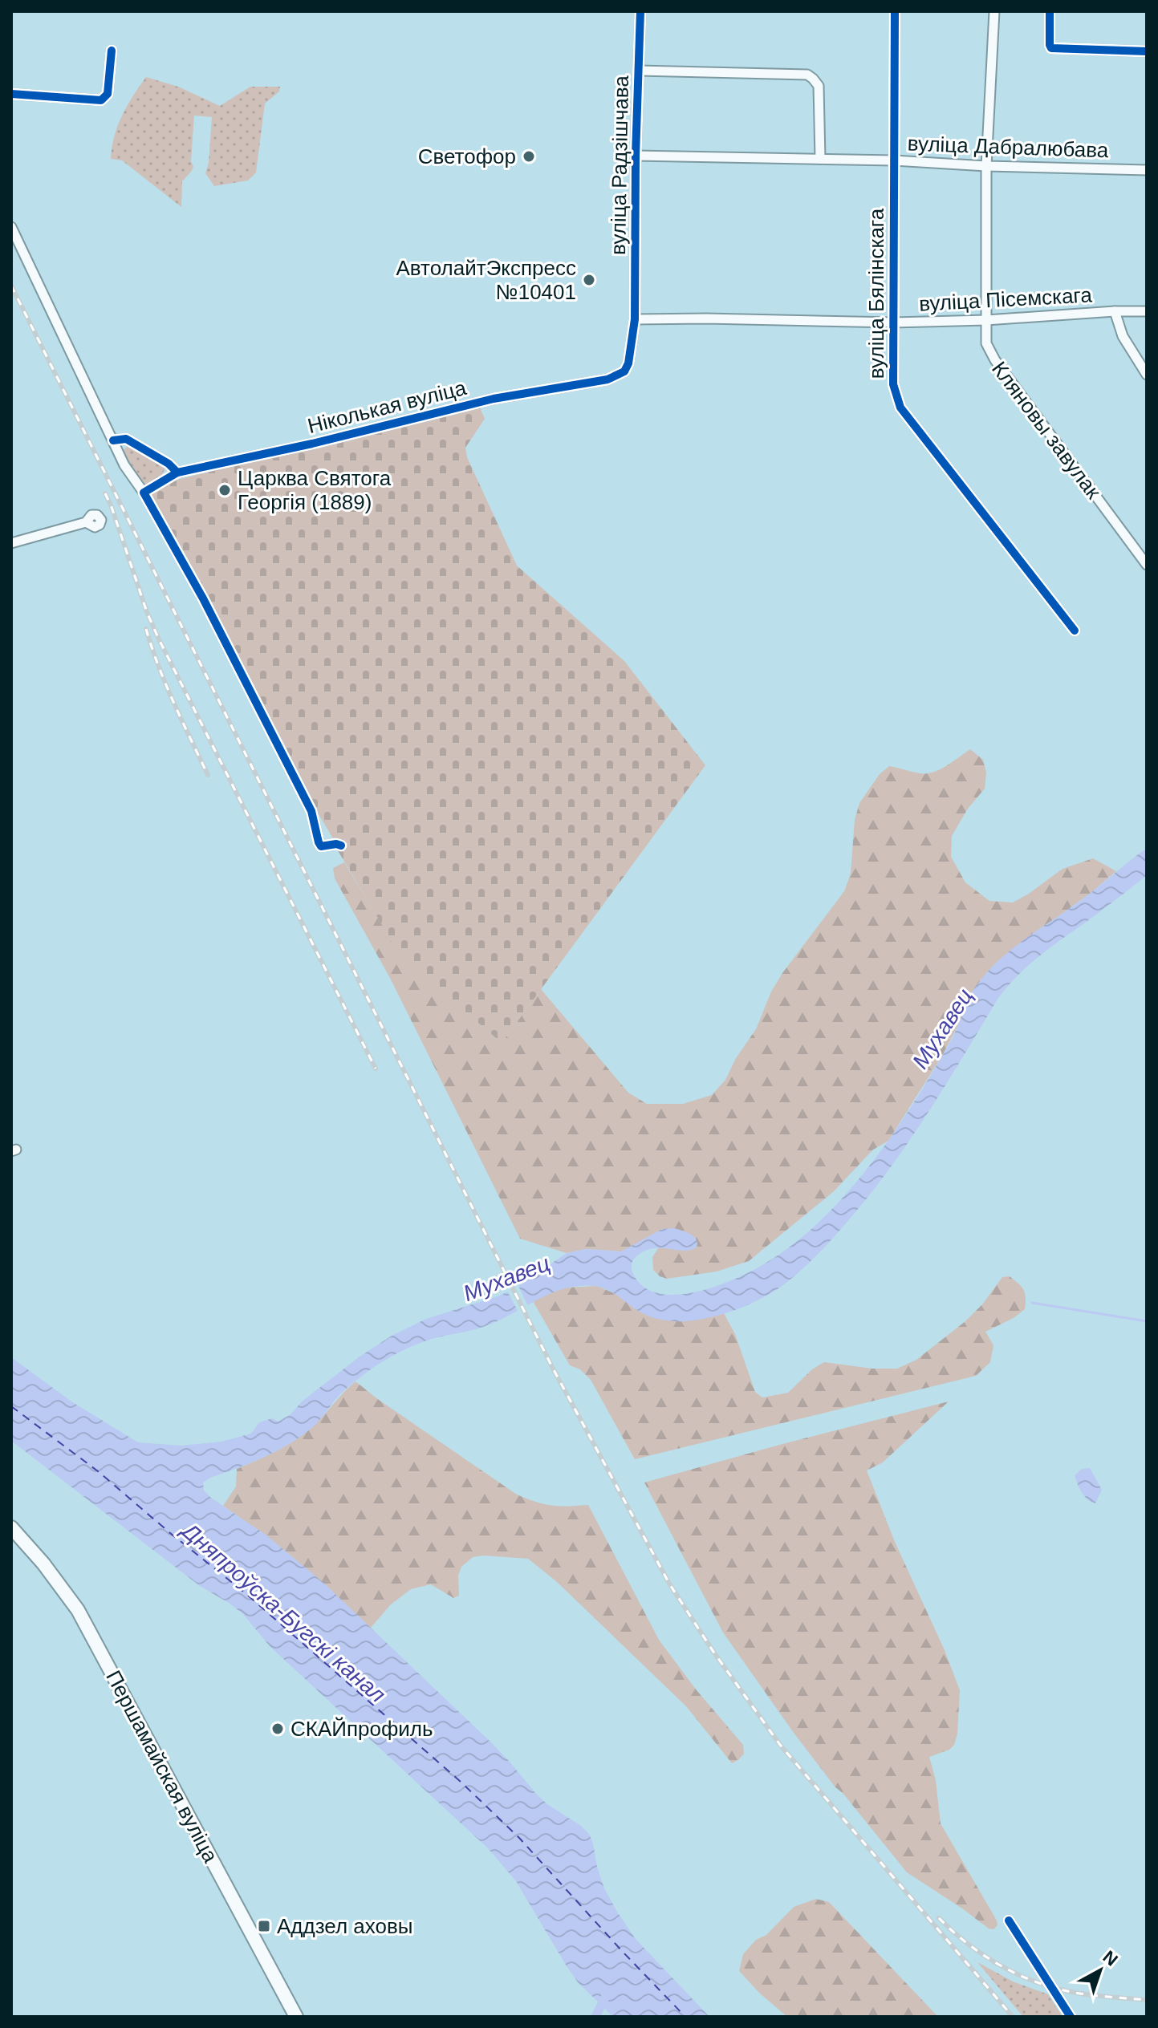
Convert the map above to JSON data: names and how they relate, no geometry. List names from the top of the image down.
{
  "streets": {
    "main road": ["Першамайская вуліца"],
    "street": [
      "вуліца Дабралюбава",
      "вуліца Радзішчава",
      "вуліца Бялінскага",
      "вуліца Пісемскага",
      "Ніколькая вуліца",
      "Кляновы завулак"
    ]
  },
  "crossings": [
    ["вуліца Дабралюбава", "вуліца Радзішчава"],
    ["вуліца Дабралюбава", "вуліца Бялінскага"],
    ["вуліца Дабралюбава", "Кляновы завулак"],
    ["вуліца Радзішчава", "вуліца Пісемскага"],
    ["вуліца Радзішчава", "Ніколькая вуліца"],
    ["вуліца Бялінскага", "вуліца Пісемскага"],
    ["вуліца Пісемскага", "Ніколькая вуліца"],
    ["вуліца Пісемскага", "Кляновы завулак"]
  ],
  "water": ["Мухавец", "Дняпроўска-Бугскі канал"],
  "places": {
    "other": [
      "Светофор",
      "АвтолайтЭкспресс №10401",
      "Царква Святога Георгія (1889)",
      "СКАЙпрофиль"
    ],
    "transit": ["Аддзел аховы"]
  },
  "north": "top right"
}
